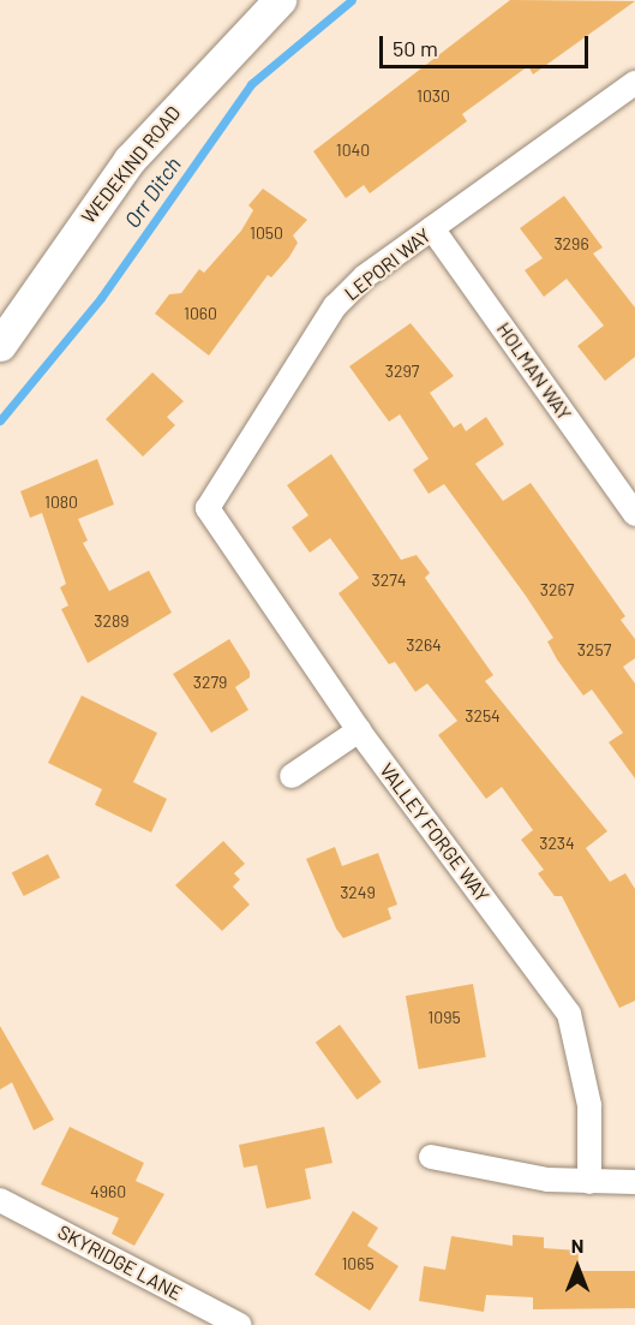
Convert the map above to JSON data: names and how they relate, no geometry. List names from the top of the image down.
{
  "streets": {
    "street": [
      "WEDEKIND ROAD",
      "LEPORI WAY",
      "HOLMAN WAY",
      "VALLEY FORGE WAY",
      "SKYRIDGE LANE"
    ]
  },
  "crossings": [
    ["LEPORI WAY", "HOLMAN WAY"],
    ["LEPORI WAY", "VALLEY FORGE WAY"]
  ],
  "water": ["Orr Ditch"],
  "house_numbers": [
    "1030",
    "1040",
    "1050",
    "3296",
    "1060",
    "3297",
    "1080",
    "3274",
    "3267",
    "3289",
    "3264",
    "3257",
    "3279",
    "3254",
    "3234",
    "3249",
    "1095",
    "4960",
    "1065"
  ],
  "scale_bar": "50 m",
  "north": "top"
}
